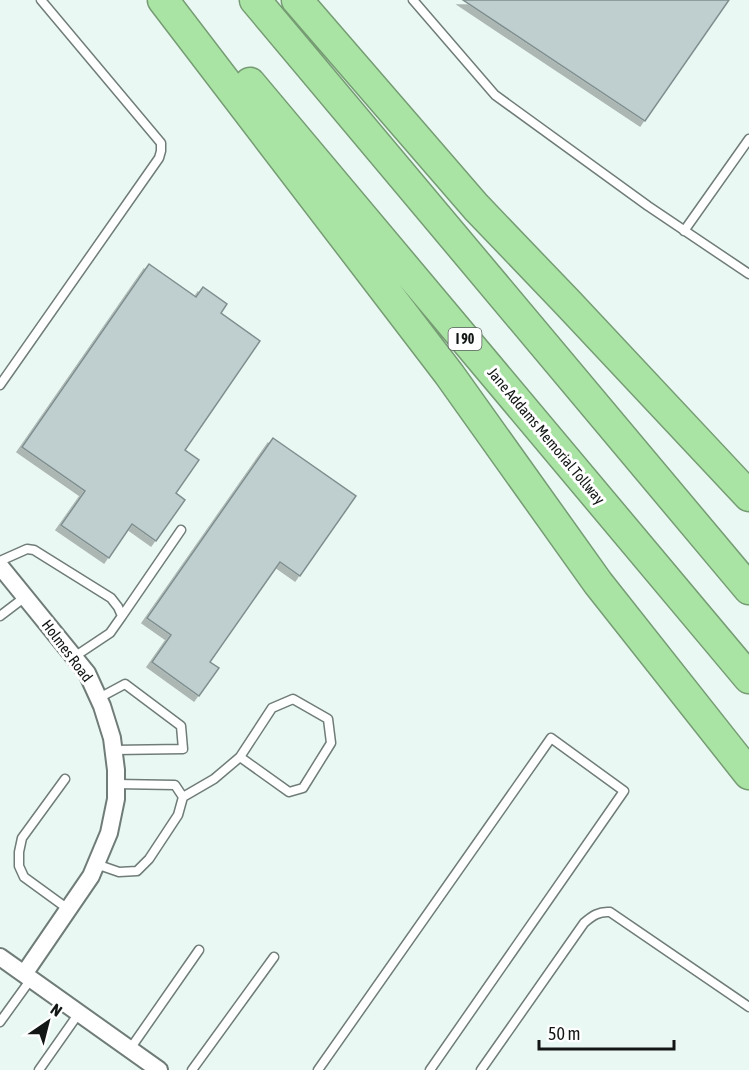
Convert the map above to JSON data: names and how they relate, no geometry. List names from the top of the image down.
{
  "streets": {
    "highway": ["I 90", "Jane Addams Memorial Tollway"],
    "street": ["Holmes Road"]
  },
  "scale_bar": "50 m",
  "north": "top right"
}
